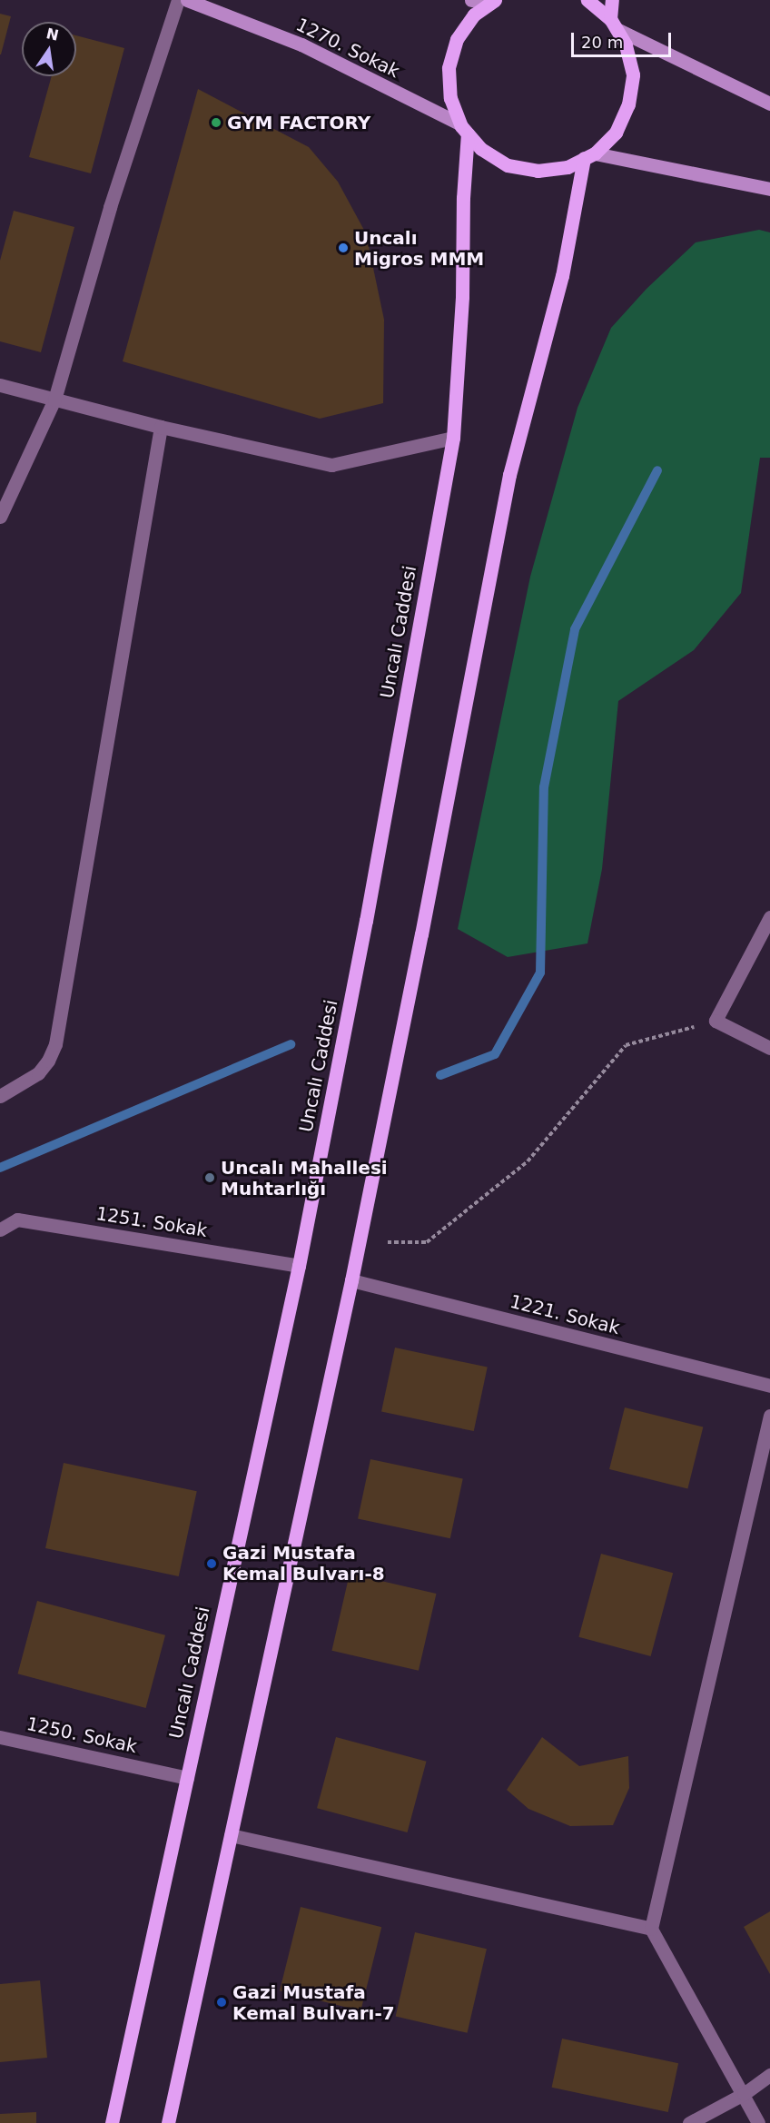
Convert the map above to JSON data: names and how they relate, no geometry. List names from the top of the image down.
{
  "streets": {
    "main road": ["Uncalı Caddesi"],
    "street": [
      "1270. Sokak",
      "1251. Sokak",
      "1221. Sokak",
      "1250. Sokak"
    ]
  },
  "crossings": [
    ["1270. Sokak", "Uncalı Caddesi"],
    ["Uncalı Caddesi", "1251. Sokak"],
    ["Uncalı Caddesi", "1250. Sokak"]
  ],
  "places": [
    "GYM FACTORY",
    "Uncalı Migros MMM",
    "Uncalı Mahallesi Muhtarlığı",
    "Gazi Mustafa Kemal Bulvarı-8",
    "Gazi Mustafa Kemal Bulvarı-7"
  ],
  "scale_bar": "20 m",
  "north": "top"
}
